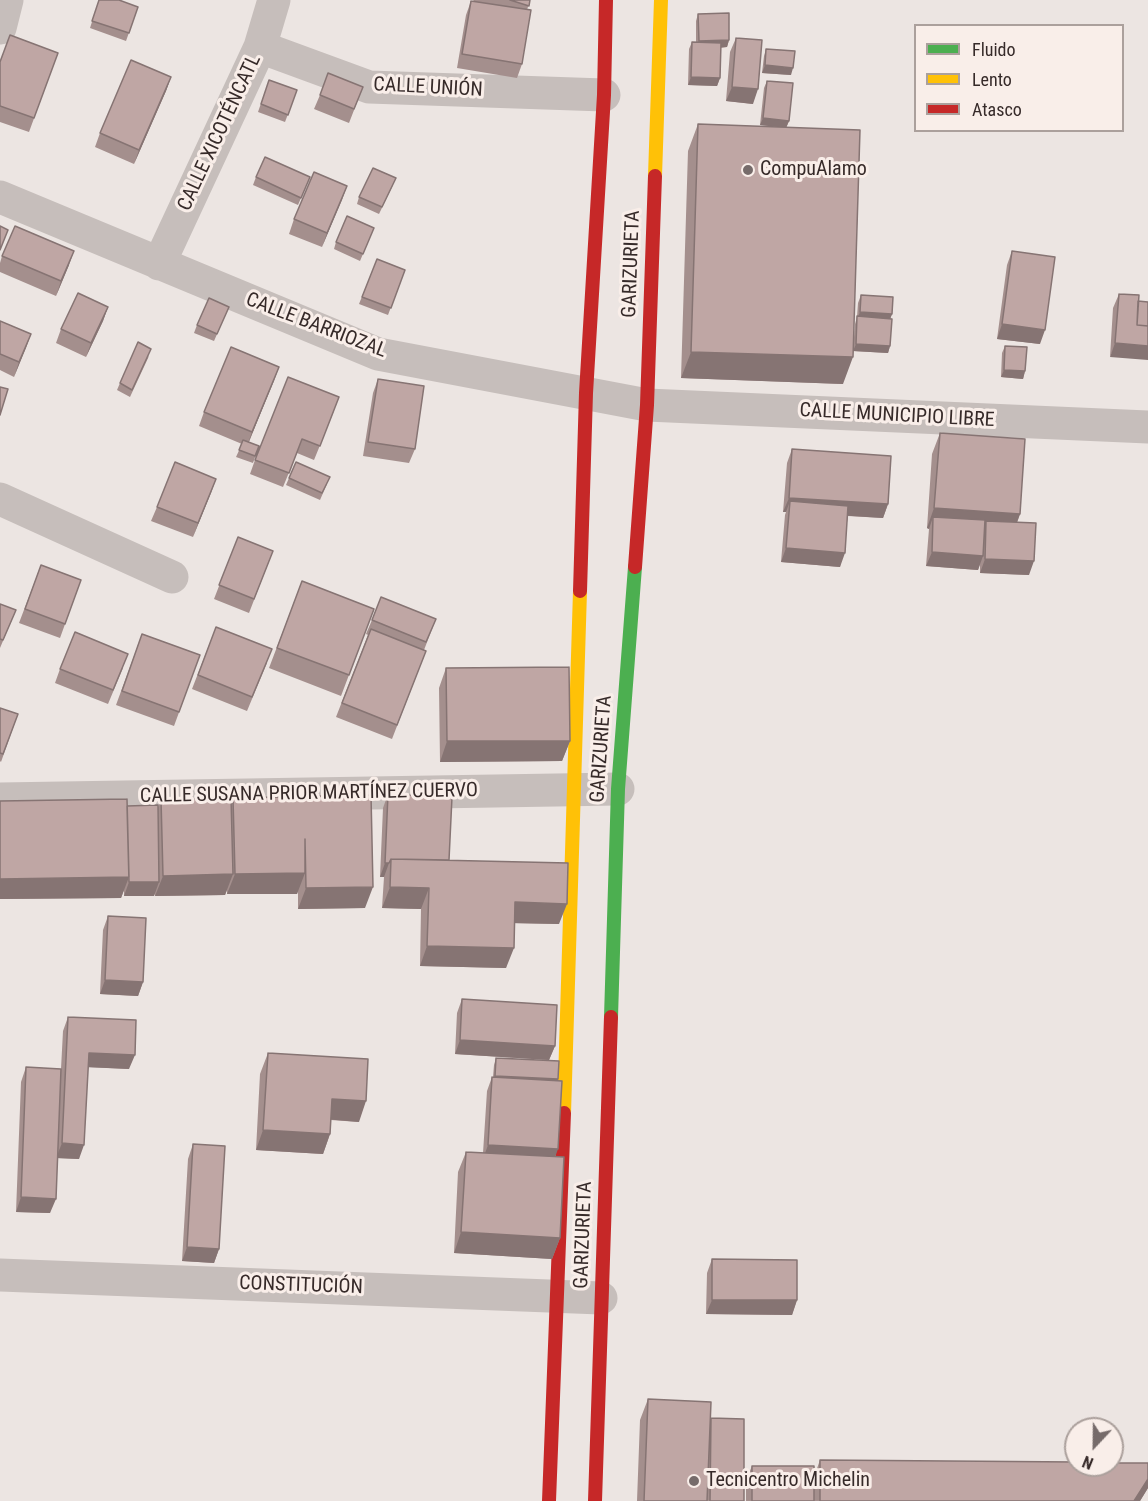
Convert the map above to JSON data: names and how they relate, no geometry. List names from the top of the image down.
{
  "streets": {
    "main road": ["GARIZURIETA"],
    "street": [
      "CALLE UNIÓN",
      "CALLE XICOTÉNCATL",
      "CALLE BARRIOZAL",
      "CALLE MUNICIPIO LIBRE",
      "CALLE SUSANA PRIOR MARTÍNEZ CUERVO",
      "CONSTITUCIÓN"
    ]
  },
  "crossings": [
    ["CALLE UNIÓN", "CALLE XICOTÉNCATL"],
    ["CALLE UNIÓN", "GARIZURIETA"],
    ["CALLE XICOTÉNCATL", "CALLE BARRIOZAL"],
    ["GARIZURIETA", "CALLE BARRIOZAL"],
    ["GARIZURIETA", "CALLE MUNICIPIO LIBRE"],
    ["GARIZURIETA", "CALLE SUSANA PRIOR MARTÍNEZ CUERVO"],
    ["GARIZURIETA", "CONSTITUCIÓN"],
    ["CALLE BARRIOZAL", "CALLE MUNICIPIO LIBRE"]
  ],
  "places": ["CompuAlamo", "Tecnicentro Michelin"],
  "legend": ["Fluido", "Lento", "Atasco"],
  "north": "bottom"
}
